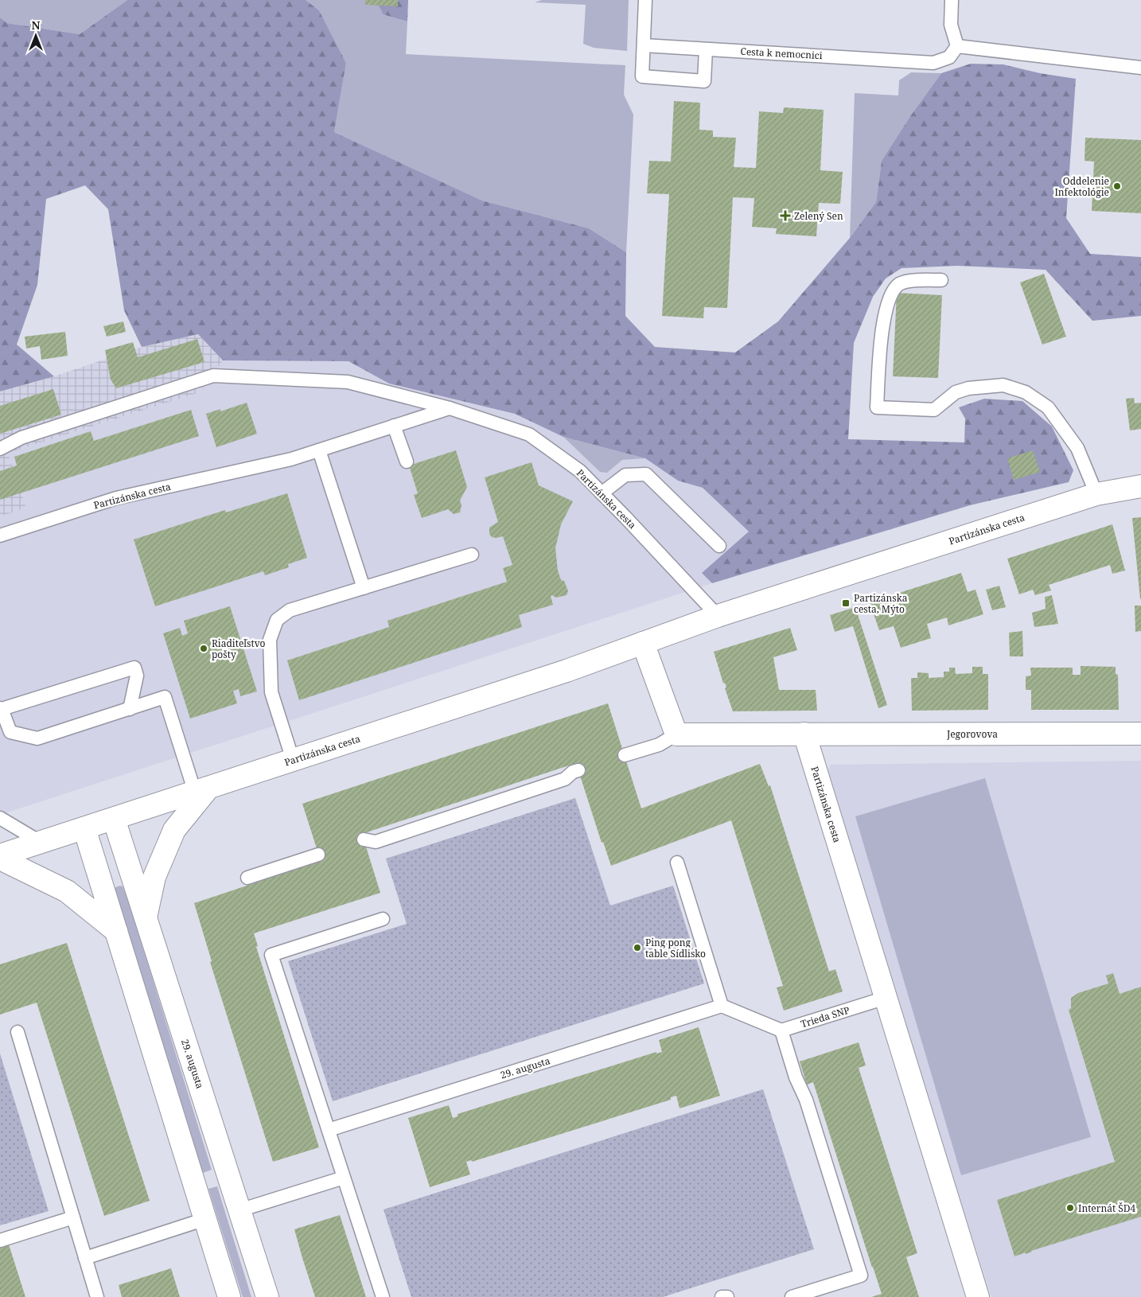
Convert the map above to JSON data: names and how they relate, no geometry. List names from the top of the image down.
{
  "streets": {
    "street": ["Partizánska cesta", "Jegorovova", "29. augusta"],
    "lane": ["Cesta k nemocnici", "Trieda SNP"]
  },
  "crossings": [
    ["Partizánska cesta", "Jegorovova"],
    ["Partizánska cesta", "Trieda SNP"],
    ["Partizánska cesta", "29. augusta"]
  ],
  "places": {
    "other": [
      "Oddelenie Infektológie",
      "Riaditeľstvo pošty",
      "Ping pong table Sídlisko",
      "Internát ŠD4"
    ],
    "health": ["Zelený Sen"],
    "transit": ["Partizánska cesta, Mýto"]
  },
  "north": "top"
}
